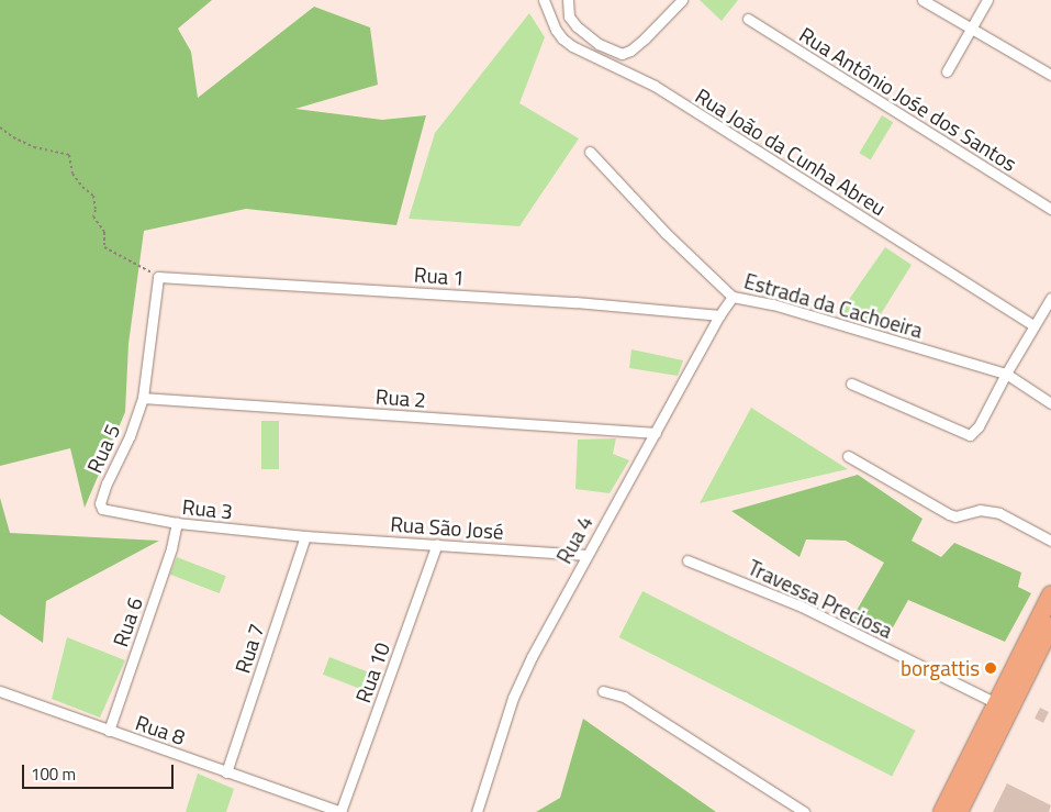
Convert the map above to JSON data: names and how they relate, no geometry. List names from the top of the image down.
{
  "streets": {
    "street": [
      "Rua Antônio Jośe dos Santos",
      "Rua João da Cunha Abreu",
      "Rua 1",
      "Estrada da Cachoeira",
      "Rua 2",
      "Rua 5",
      "Rua 3",
      "Rua São José",
      "Rua 4",
      "Travessa Preciosa",
      "Rua 6",
      "Rua 7",
      "Rua 10",
      "Rua 8"
    ]
  },
  "crossings": [
    ["Rua 1", "Rua 4"],
    ["Estrada da Cachoeira", "Rua 4"],
    ["Rua 2", "Rua 5"],
    ["Rua 2", "Rua 4"],
    ["Rua 5", "Rua 3"],
    ["Rua 3", "Rua São José"],
    ["Rua 3", "Rua 6"],
    ["Rua 3", "Rua 7"],
    ["Rua São José", "Rua 4"],
    ["Rua São José", "Rua 7"],
    ["Rua São José", "Rua 10"],
    ["Rua 6", "Rua 8"],
    ["Rua 7", "Rua 8"],
    ["Rua 10", "Rua 8"]
  ],
  "places": ["borgattis"],
  "scale_bar": "100 m"
}
